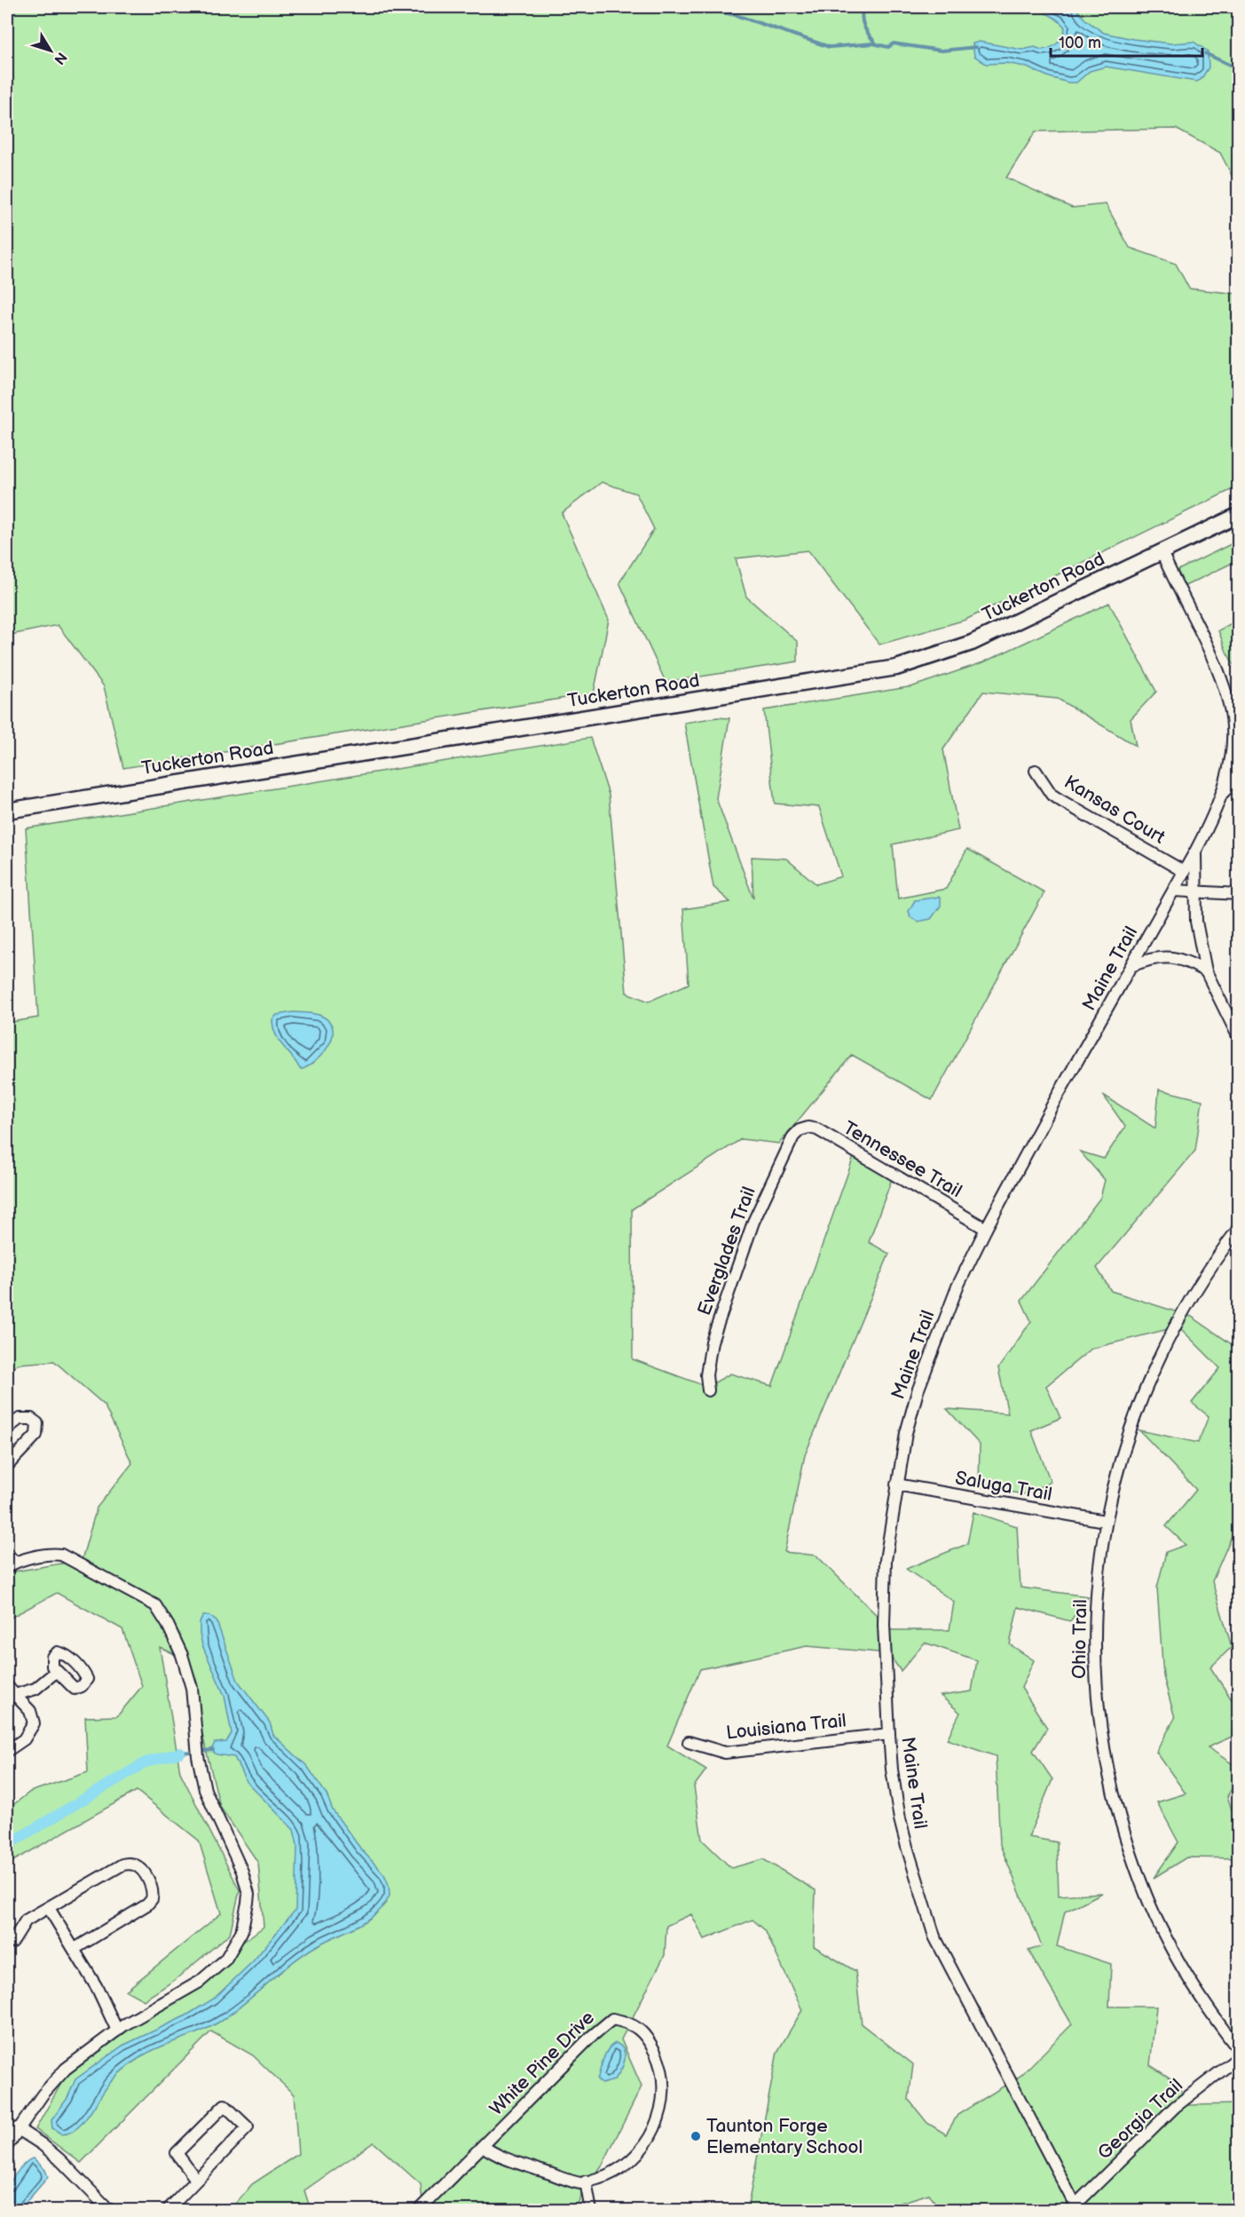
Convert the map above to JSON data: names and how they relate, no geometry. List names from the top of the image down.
{
  "streets": {
    "main road": ["Tuckerton Road"],
    "street": [
      "Kansas Court",
      "Maine Trail",
      "Tennessee Trail",
      "Everglades Trail",
      "Saluga Trail",
      "Ohio Trail",
      "Louisiana Trail",
      "White Pine Drive",
      "Georgia Trail"
    ]
  },
  "crossings": [
    ["Tuckerton Road", "Maine Trail"],
    ["Kansas Court", "Maine Trail"],
    ["Maine Trail", "Tennessee Trail"],
    ["Maine Trail", "Saluga Trail"],
    ["Maine Trail", "Louisiana Trail"],
    ["Maine Trail", "Georgia Trail"],
    ["Tennessee Trail", "Everglades Trail"],
    ["Saluga Trail", "Ohio Trail"]
  ],
  "places": ["Taunton Forge Elementary School"],
  "scale_bar": "100 m",
  "north": "bottom right"
}
